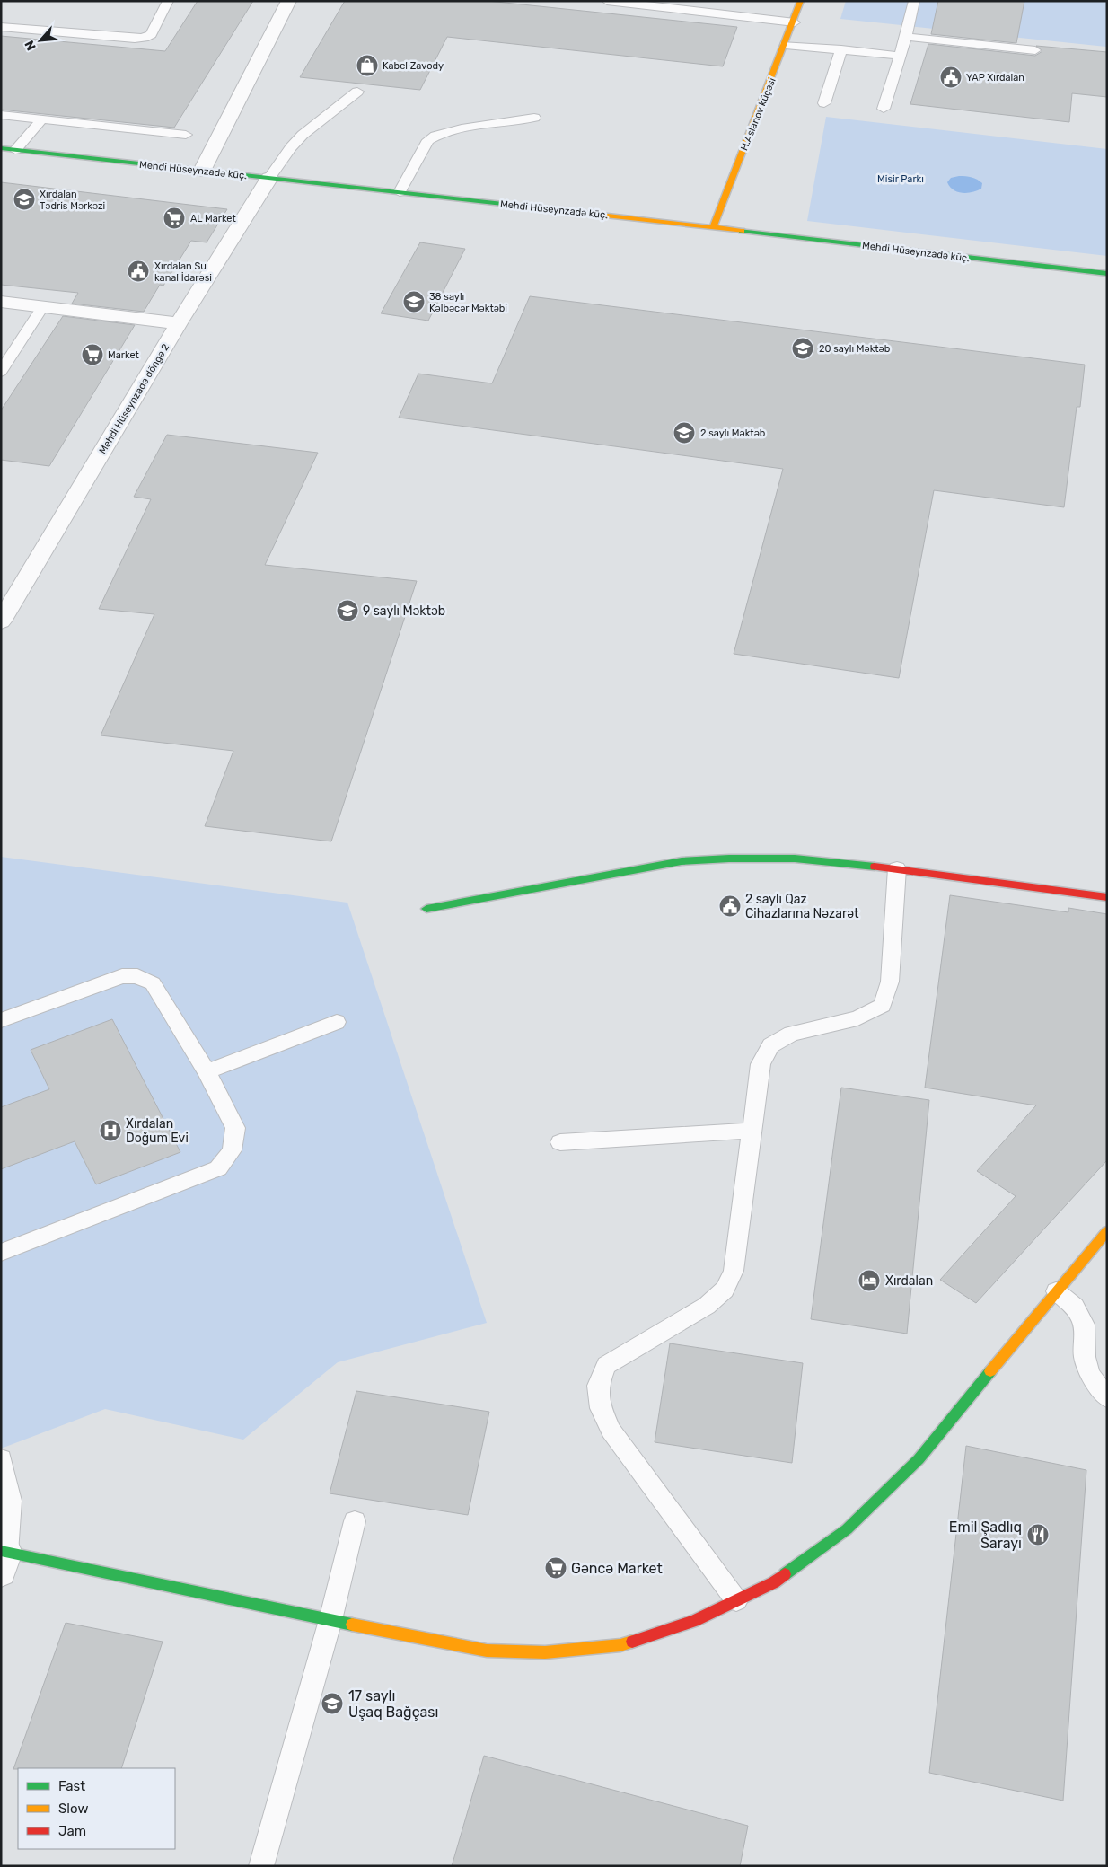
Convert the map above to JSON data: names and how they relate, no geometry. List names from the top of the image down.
{
  "streets": {
    "street": ["H.Aslanov küçəsi", "Mehdi Hüseynzadə küç.", "Mehdi Hüseynzadə döngə 2"]
  },
  "crossings": [
    ["H.Aslanov küçəsi", "Mehdi Hüseynzadə küç."],
    ["Mehdi Hüseynzadə küç.", "Mehdi Hüseynzadə döngə 2"]
  ],
  "parks": ["Misir Parkı"],
  "places": {
    "shop": ["Kabel Zavody"],
    "public building": ["YAP Xırdalan", "Xırdalan Su kanal İdarəsi", "2 saylı Qaz Cihazlarına Nəzarət"],
    "school or university": [
      "Xırdalan Tədris Mərkəzi",
      "38 saylı Kəlbəcər Məktəbi",
      "20 saylı Məktəb",
      "2 saylı Məktəb",
      "9 saylı Məktəb",
      "17 saylı Uşaq Bağçası"
    ],
    "supermarket": ["AL Market", "Market", "Gəncə Market"],
    "hospital": ["Xırdalan Doğum Evi"],
    "hotel": ["Xırdalan"],
    "restaurant": ["Emil Şadlıq Sarayı"]
  },
  "legend": ["Fast", "Slow", "Jam"],
  "north": "bottom left"
}
